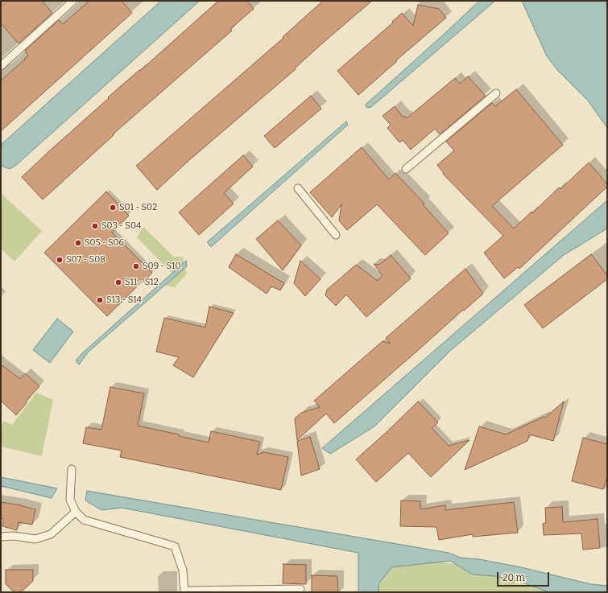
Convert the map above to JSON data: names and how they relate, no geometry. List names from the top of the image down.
{
  "places": [
    "S01 - S02",
    "S03 - S04",
    "S05 - S06",
    "S07 - S08",
    "S09 - S10",
    "S11 - S12",
    "S13 - S14"
  ],
  "scale_bar": "20 m"
}
